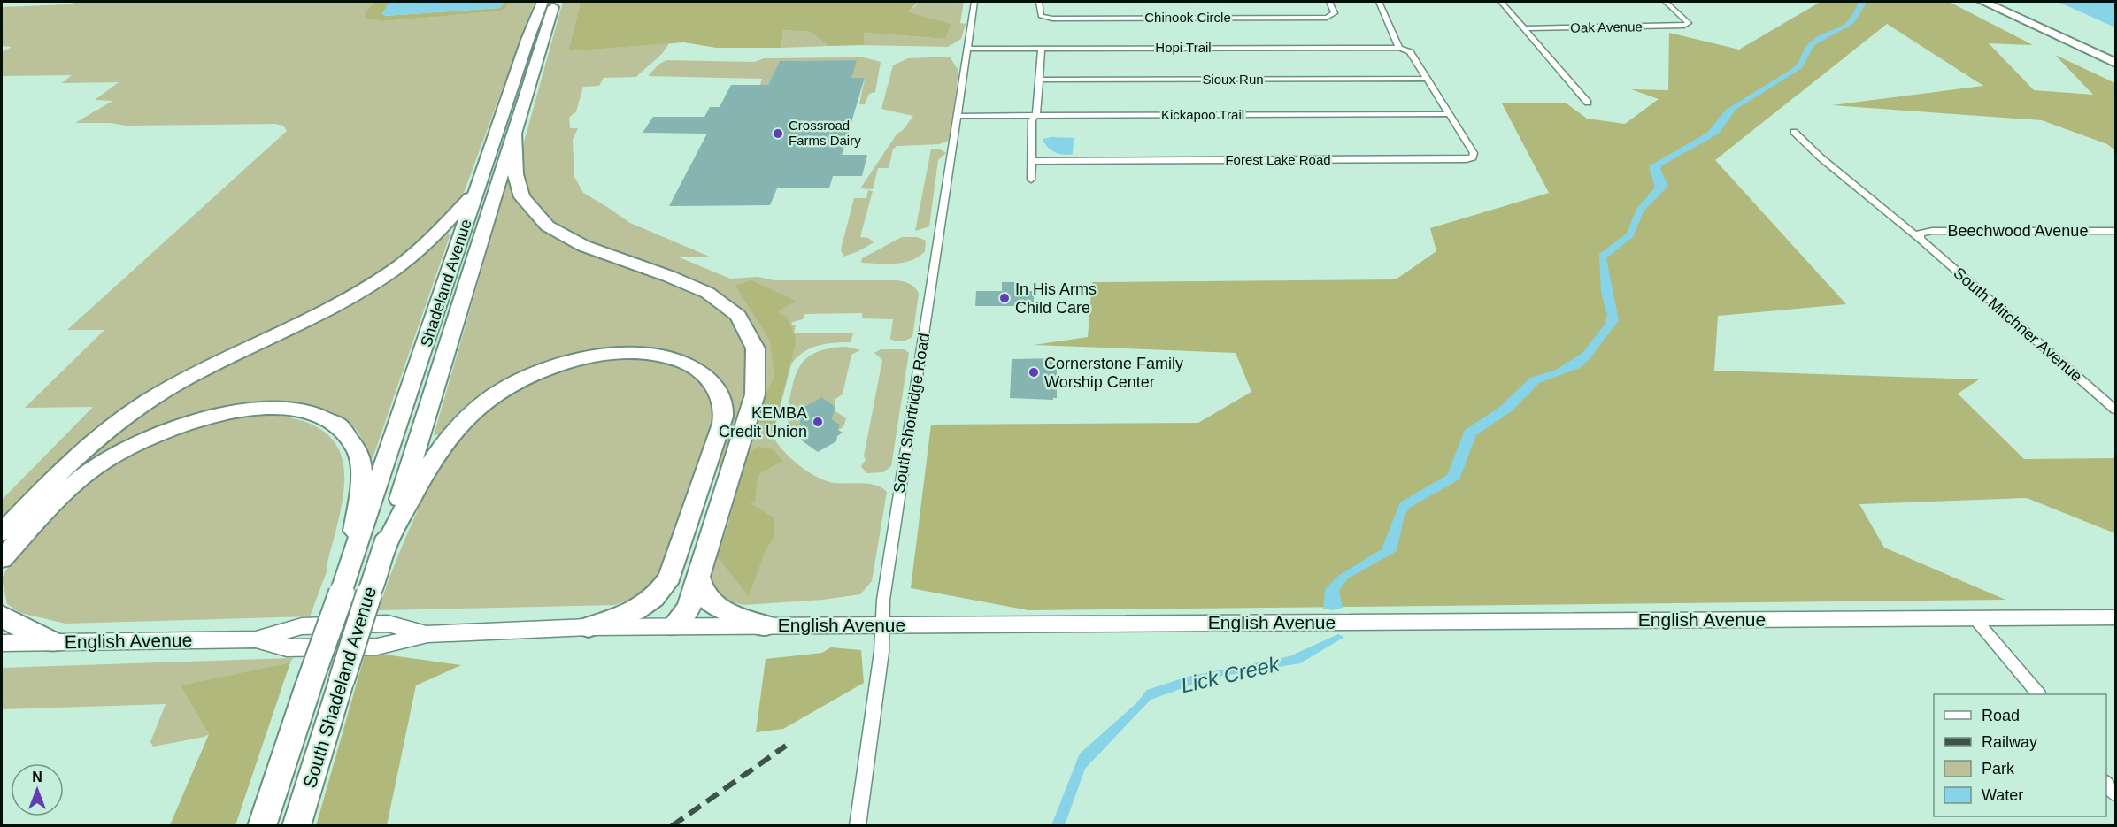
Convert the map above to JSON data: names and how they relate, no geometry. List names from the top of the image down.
{
  "streets": {
    "highway": ["Shadeland Avenue", "South Shadeland Avenue"],
    "street": [
      "Chinook Circle",
      "Oak Avenue",
      "Hopi Trail",
      "Sioux Run",
      "Kickapoo Trail",
      "Forest Lake Road",
      "Beechwood Avenue",
      "South Mitchner Avenue",
      "South Shortridge Road",
      "English Avenue"
    ]
  },
  "crossings": [
    ["Hopi Trail", "South Shortridge Road"],
    ["Kickapoo Trail", "Forest Lake Road"],
    ["Kickapoo Trail", "South Shortridge Road"],
    ["Beechwood Avenue", "South Mitchner Avenue"],
    ["Shadeland Avenue", "South Shadeland Avenue"],
    ["South Shortridge Road", "English Avenue"]
  ],
  "water": ["Lick Creek"],
  "places": [
    "Crossroad Farms Dairy",
    "In His Arms Child Care",
    "Cornerstone Family Worship Center",
    "KEMBA Credit Union"
  ],
  "legend": [
    "Road",
    "Railway",
    "Park",
    "Water"
  ],
  "north": "top"
}
